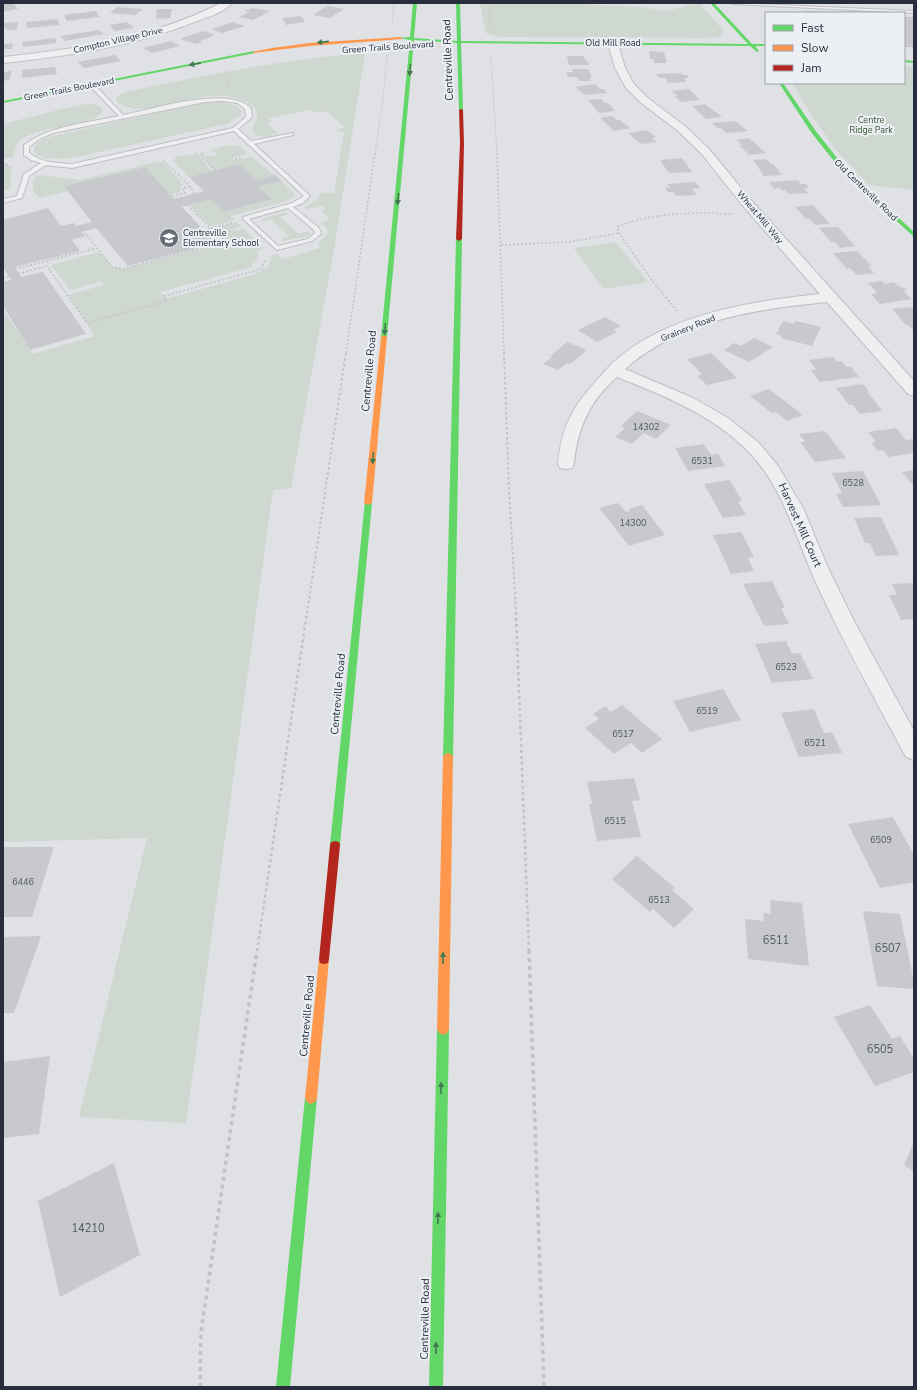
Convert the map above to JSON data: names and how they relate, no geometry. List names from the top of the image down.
{
  "streets": {
    "main road": [
      "Old Mill Road",
      "Green Trails Boulevard",
      "Centreville Road",
      "Old Centreville Road"
    ],
    "street": [
      "Compton Village Drive",
      "Wheat Mill Way",
      "Grainery Road",
      "Harvest Mill Court"
    ]
  },
  "crossings": [
    ["Old Mill Road", "Green Trails Boulevard"],
    ["Old Mill Road", "Centreville Road"],
    ["Old Mill Road", "Wheat Mill Way"],
    ["Green Trails Boulevard", "Centreville Road"],
    ["Wheat Mill Way", "Grainery Road"],
    ["Grainery Road", "Harvest Mill Court"]
  ],
  "parks": ["Centre Ridge Park"],
  "places": {
    "school or university": ["Centreville Elementary School"]
  },
  "house_numbers": [
    "14302",
    "6531",
    "6528",
    "14300",
    "6523",
    "6519",
    "6517",
    "6521",
    "6515",
    "6509",
    "6446",
    "6513",
    "6511",
    "6507",
    "6505",
    "14210"
  ],
  "legend": ["Fast", "Slow", "Jam"]
}
